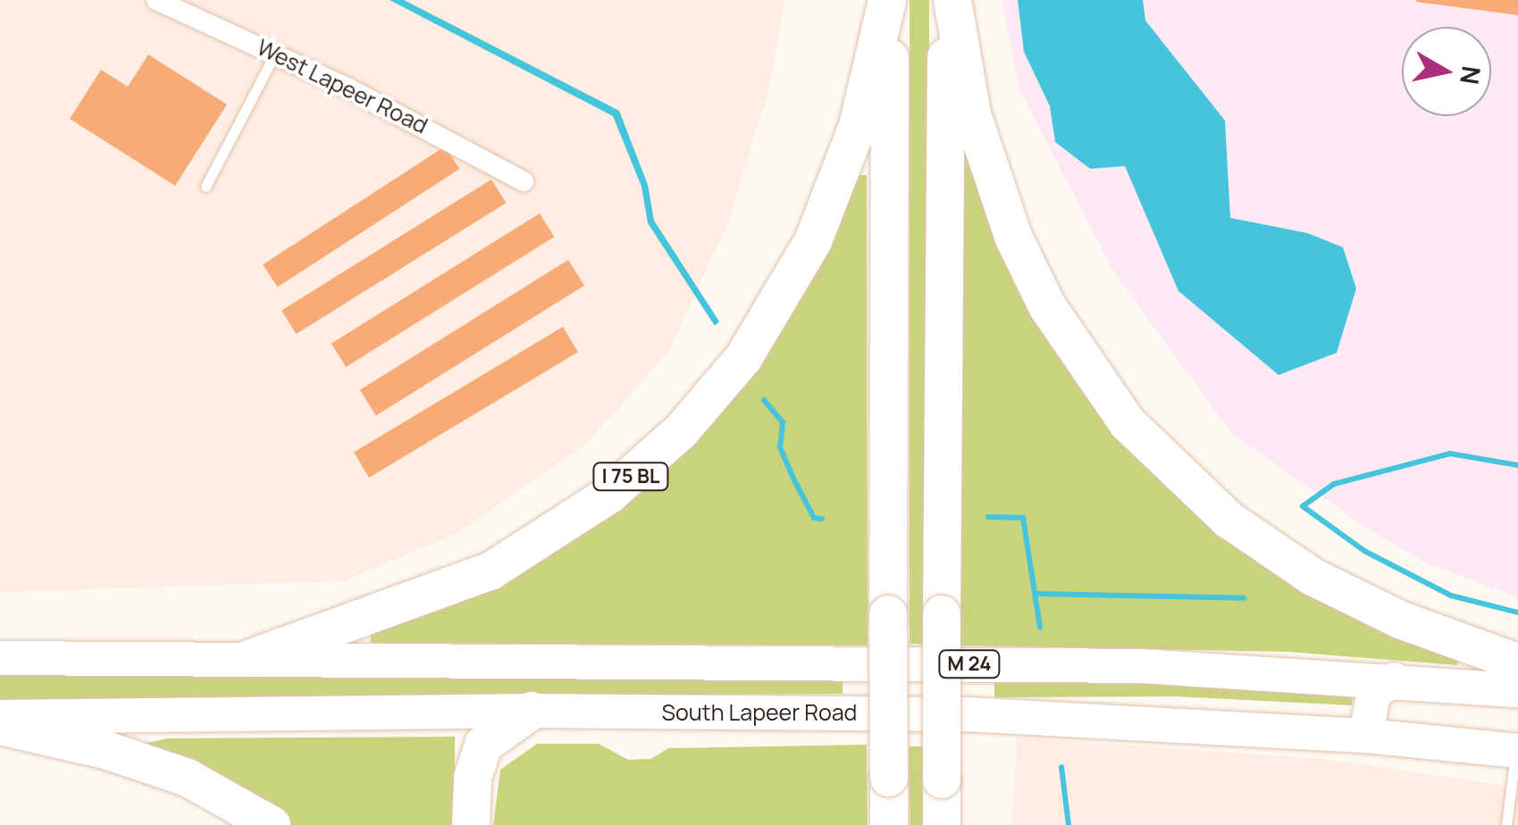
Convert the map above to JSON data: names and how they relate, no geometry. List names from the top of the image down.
{
  "streets": {
    "highway": ["I 75 BL"],
    "main road": ["M 24", "South Lapeer Road"],
    "street": ["West Lapeer Road"]
  },
  "crossings": [
    ["I 75 BL", "M 24"]
  ],
  "north": "right"
}
